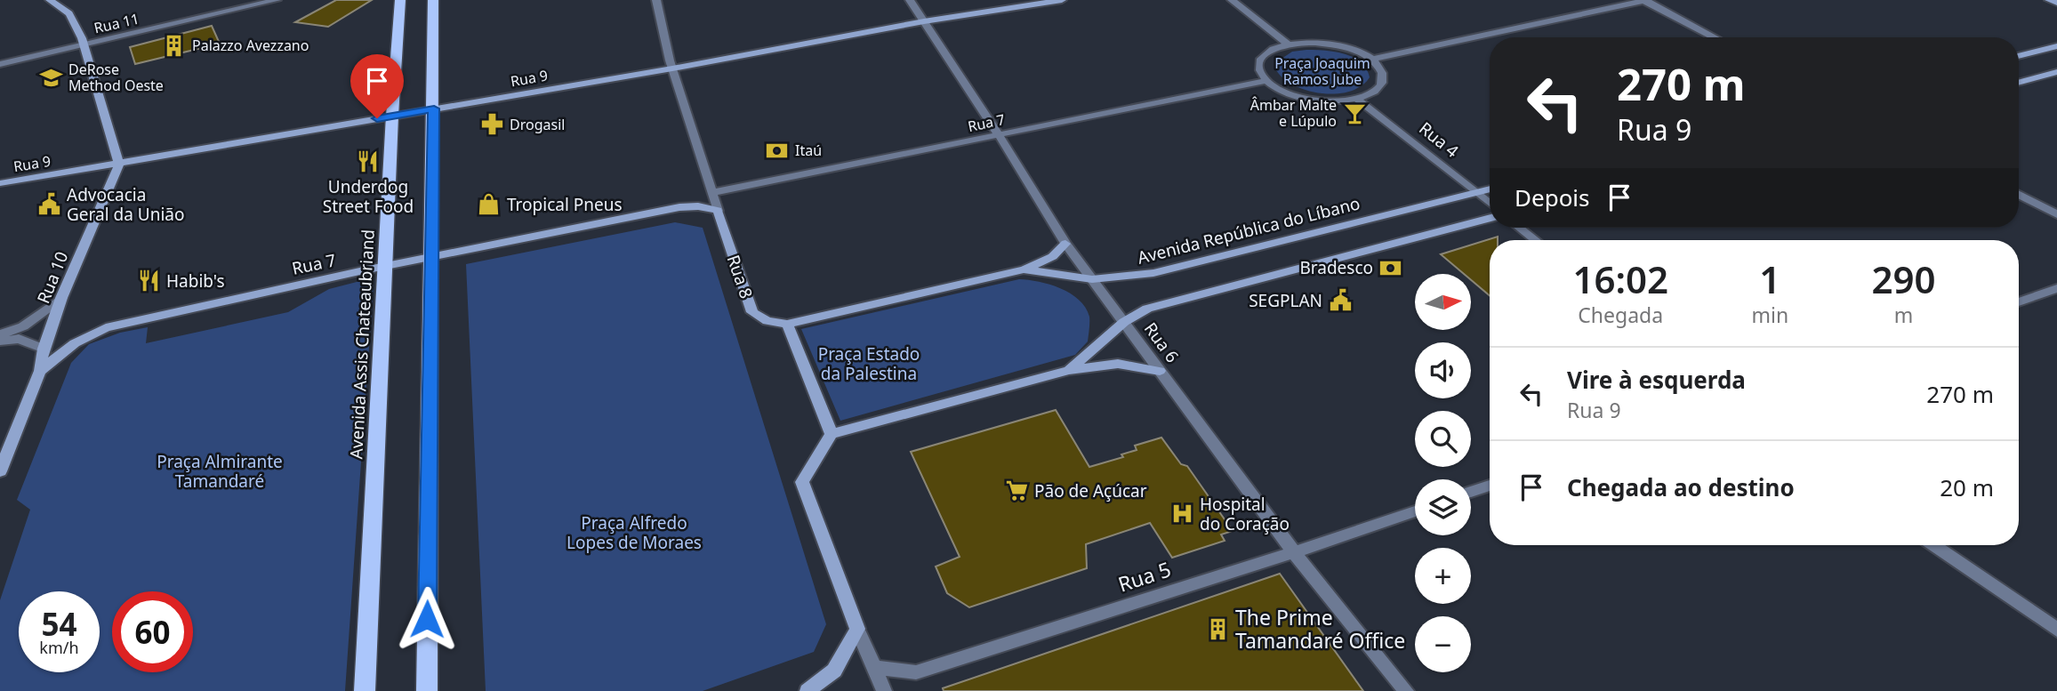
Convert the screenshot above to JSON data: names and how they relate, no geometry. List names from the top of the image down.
{
  "streets": {
    "main road": [
      "Rua 9",
      "Rua 7",
      "Avenida República do Líbano",
      "Rua 8",
      "Rua 10",
      "Avenida Assis Chateaubriand"
    ],
    "street": [
      "Rua 11",
      "Rua 4",
      "Rua 6",
      "Rua 5"
    ]
  },
  "crossings": [
    ["Rua 9", "Rua 8"],
    ["Rua 9", "Rua 10"],
    ["Rua 9", "Rua 6"],
    ["Rua 9", "Avenida Assis Chateaubriand"],
    ["Rua 7", "Rua 8"],
    ["Rua 7", "Rua 10"],
    ["Rua 7", "Rua 6"],
    ["Rua 7", "Avenida Assis Chateaubriand"],
    ["Rua 4", "Avenida República do Líbano"],
    ["Avenida República do Líbano", "Rua 8"],
    ["Avenida República do Líbano", "Rua 6"],
    ["Rua 6", "Rua 5"]
  ],
  "parks": [
    "Praça Joaquim Ramos Jube",
    "Praça Estado da Palestina",
    "Praça Almirante Tamandaré",
    "Praça Alfredo Lopes de Moraes"
  ],
  "places": {
    "building": ["Palazzo Avezzano", "The Prime Tamandaré Office"],
    "school or university": ["DeRose Method Oeste"],
    "bar": ["Âmbar Malte e Lúpulo"],
    "pharmacy": ["Drogasil"],
    "bank": ["Itaú", "Bradesco"],
    "restaurant": ["Underdog Street Food", "Habib's"],
    "public building": ["Advocacia Geral da União", "SEGPLAN"],
    "shop": ["Tropical Pneus"],
    "supermarket": ["Pão de Açúcar"],
    "hospital": ["Hospital do Coração"]
  },
  "north": "right",
  "page": {
    "turn": ["270 m", "Rua 9"],
    "then": "Depois",
    "eta": [
      "16:02",
      "Chegada",
      "1",
      "min",
      "290",
      "m"
    ],
    "map_buttons": ["+", "−"],
    "list": [
      {
        "name": "Vire à esquerda",
        "note": "Rua 9",
        "value": "270 m"
      },
      {
        "name": "Chegada ao destino",
        "value": "20 m"
      }
    ],
    "speed": "54 km/h",
    "limit": "60"
  }
}
